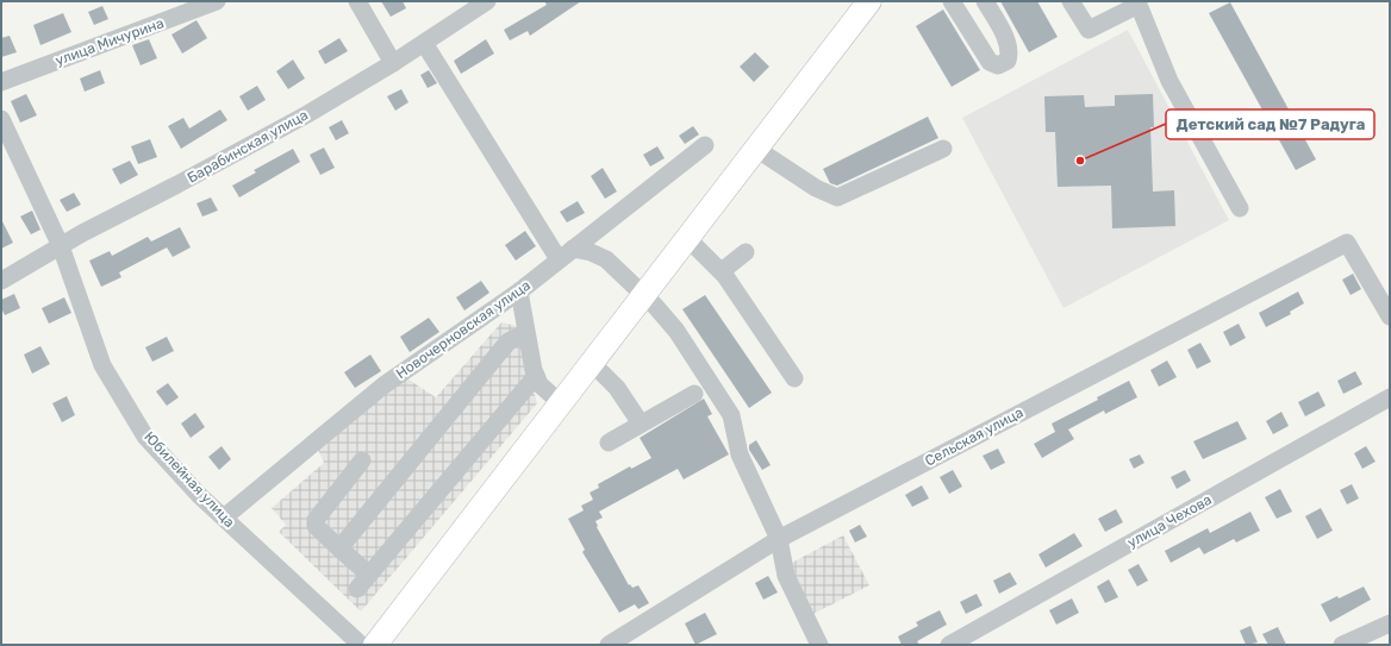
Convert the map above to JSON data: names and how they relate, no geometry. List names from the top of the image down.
{
  "streets": {
    "street": [
      "улица Мичурина",
      "Барабинская улица",
      "Новочерновская улица",
      "Сельская улица",
      "Юбилейная улица",
      "улица Чехова"
    ]
  },
  "crossings": [
    ["Барабинская улица", "Юбилейная улица"],
    ["Новочерновская улица", "Юбилейная улица"]
  ],
  "places": ["Детский сад №7 Радуга"]
}
